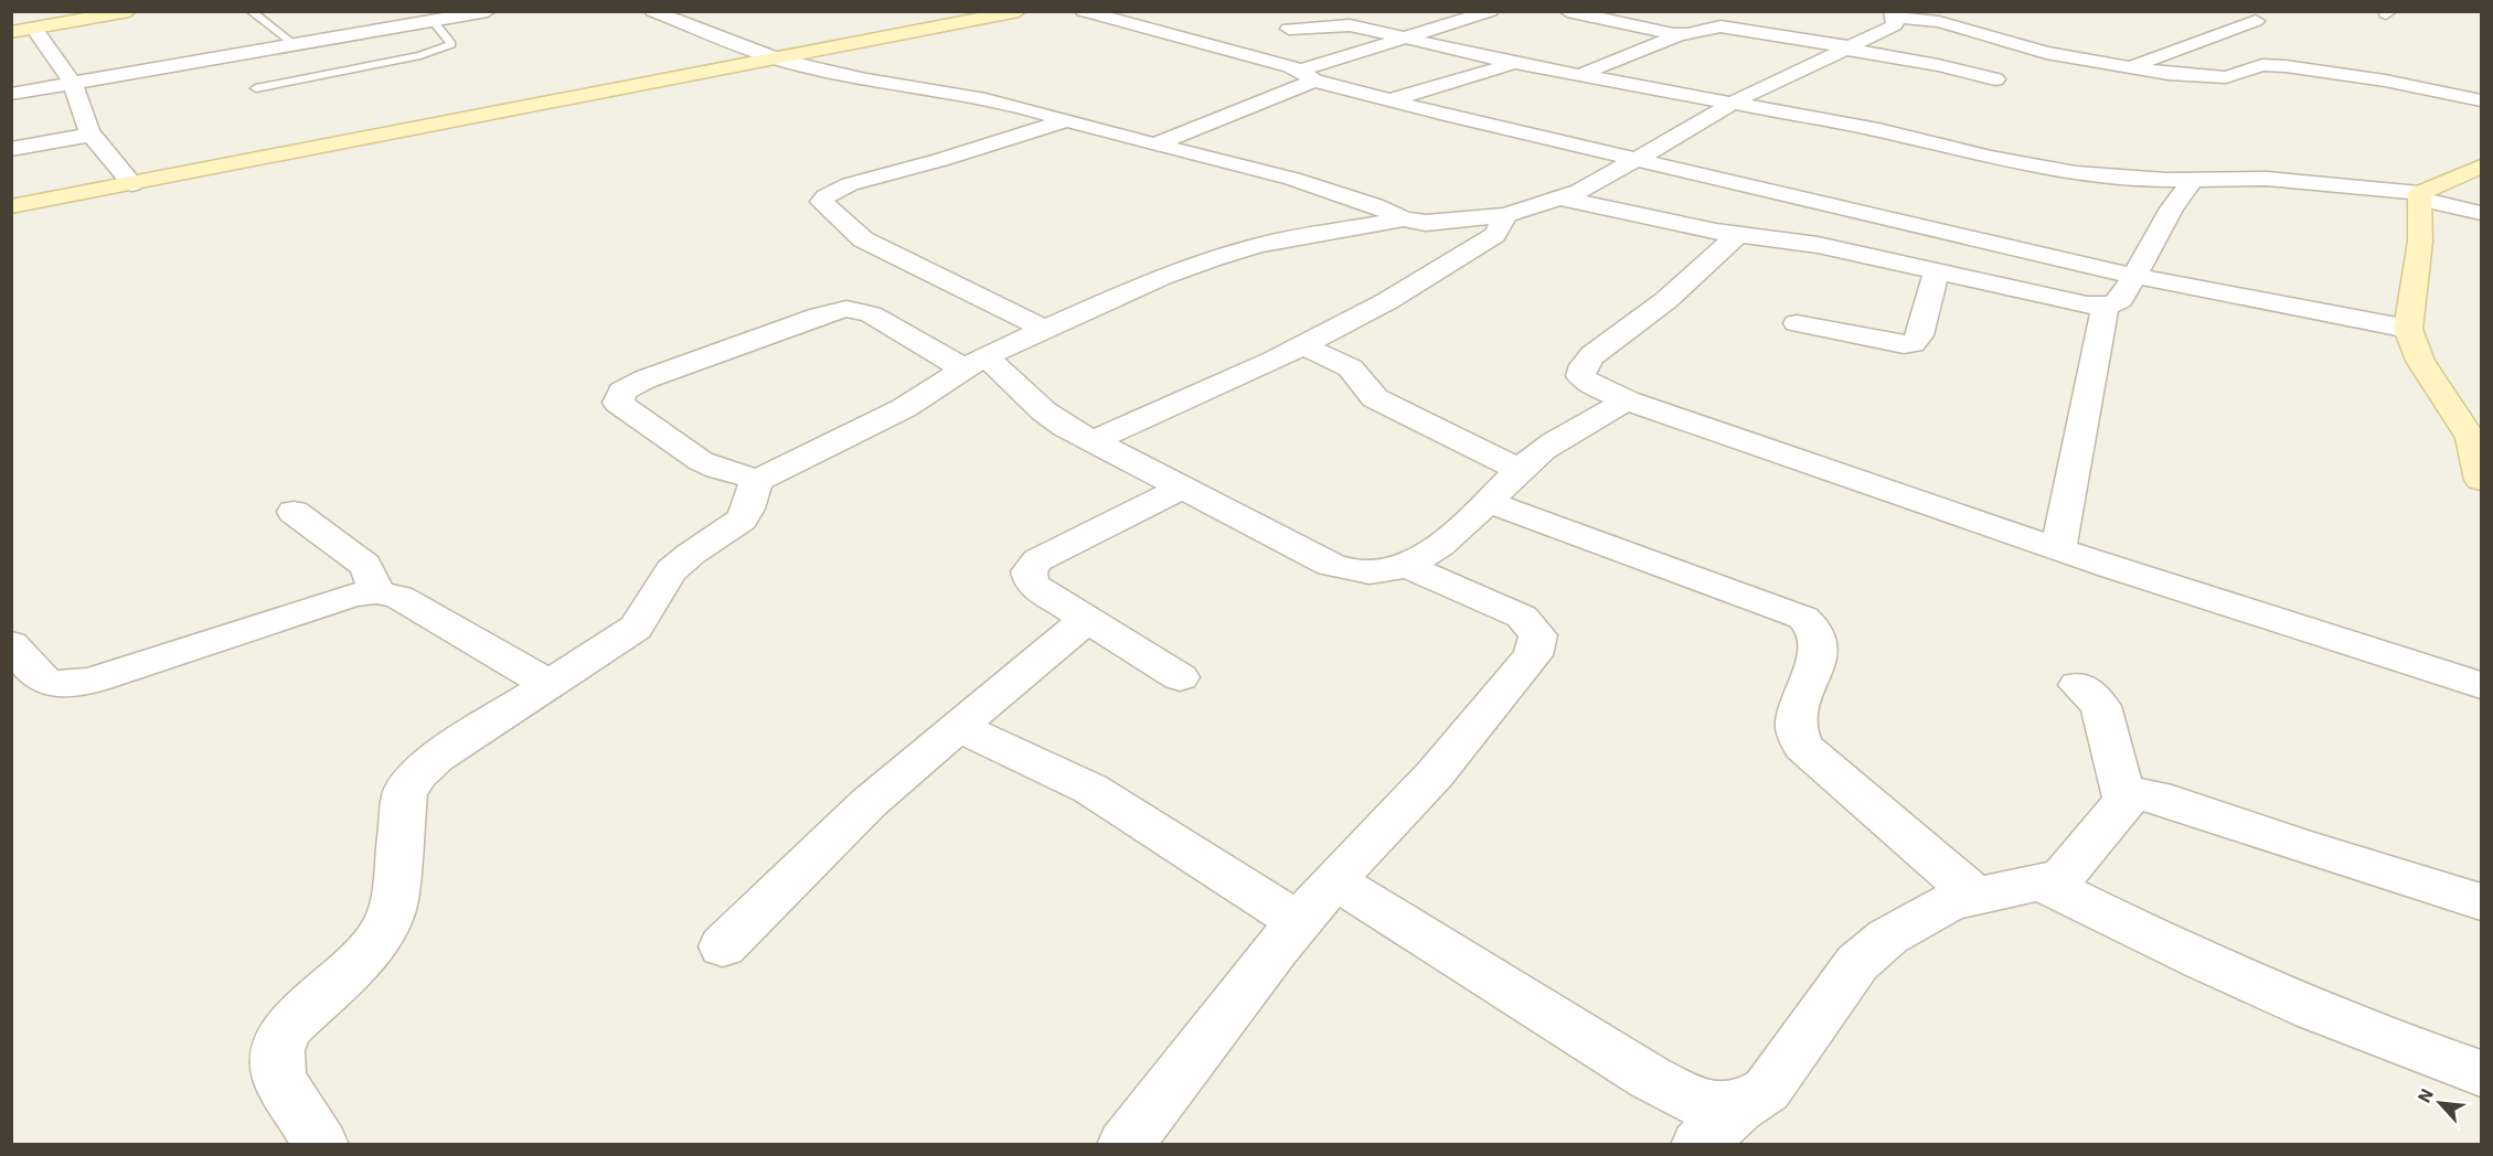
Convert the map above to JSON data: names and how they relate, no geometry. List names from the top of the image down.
{
  "north": "top left"
}
